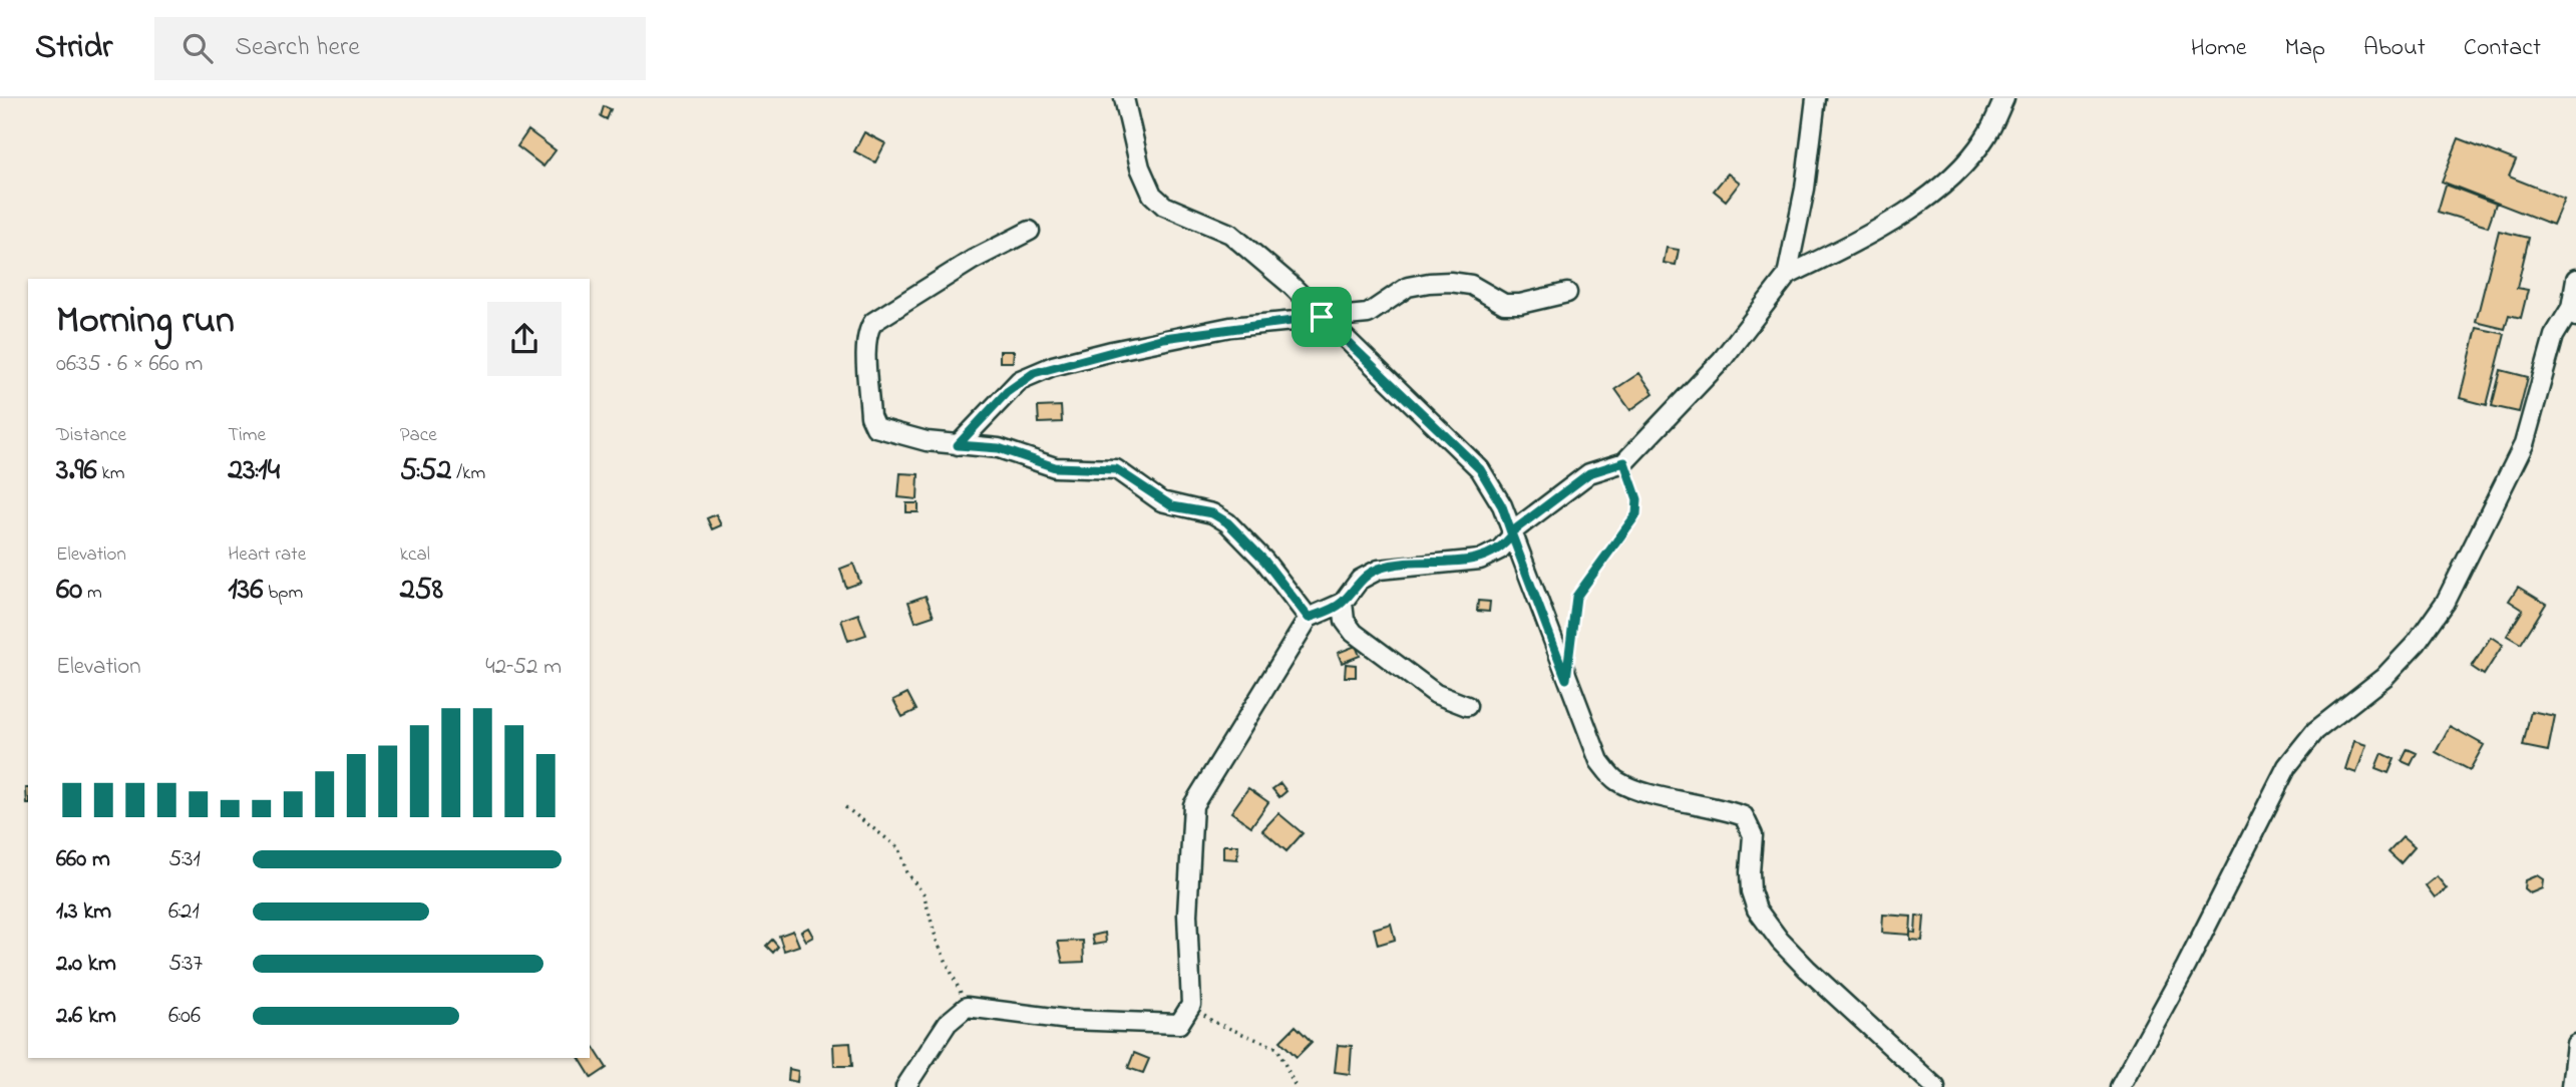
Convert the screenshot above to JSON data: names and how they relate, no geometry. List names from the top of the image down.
{
  "page": {
    "header": "Stridr",
    "search": "Search here",
    "nav": [
      "Home",
      "Map",
      "About",
      "Contact"
    ],
    "heading": ["Morning run", "06:35 · 6 × 660 m"],
    "stats": [
      ["Distance", "3.96 km"],
      ["Time", "23:14"],
      ["Pace", "5:52 /km"],
      ["Elevation", "60 m"],
      ["Heart rate", "136 bpm"],
      ["kcal", "258"]
    ],
    "chart": ["Elevation", "42–52 m"],
    "list": [
      {
        "name": "660 m",
        "note": "5:31"
      },
      {
        "name": "1.3 km",
        "note": "6:21"
      },
      {
        "name": "2.0 km",
        "note": "5:37"
      },
      {
        "name": "2.6 km",
        "note": "6:06"
      }
    ]
  }
}
